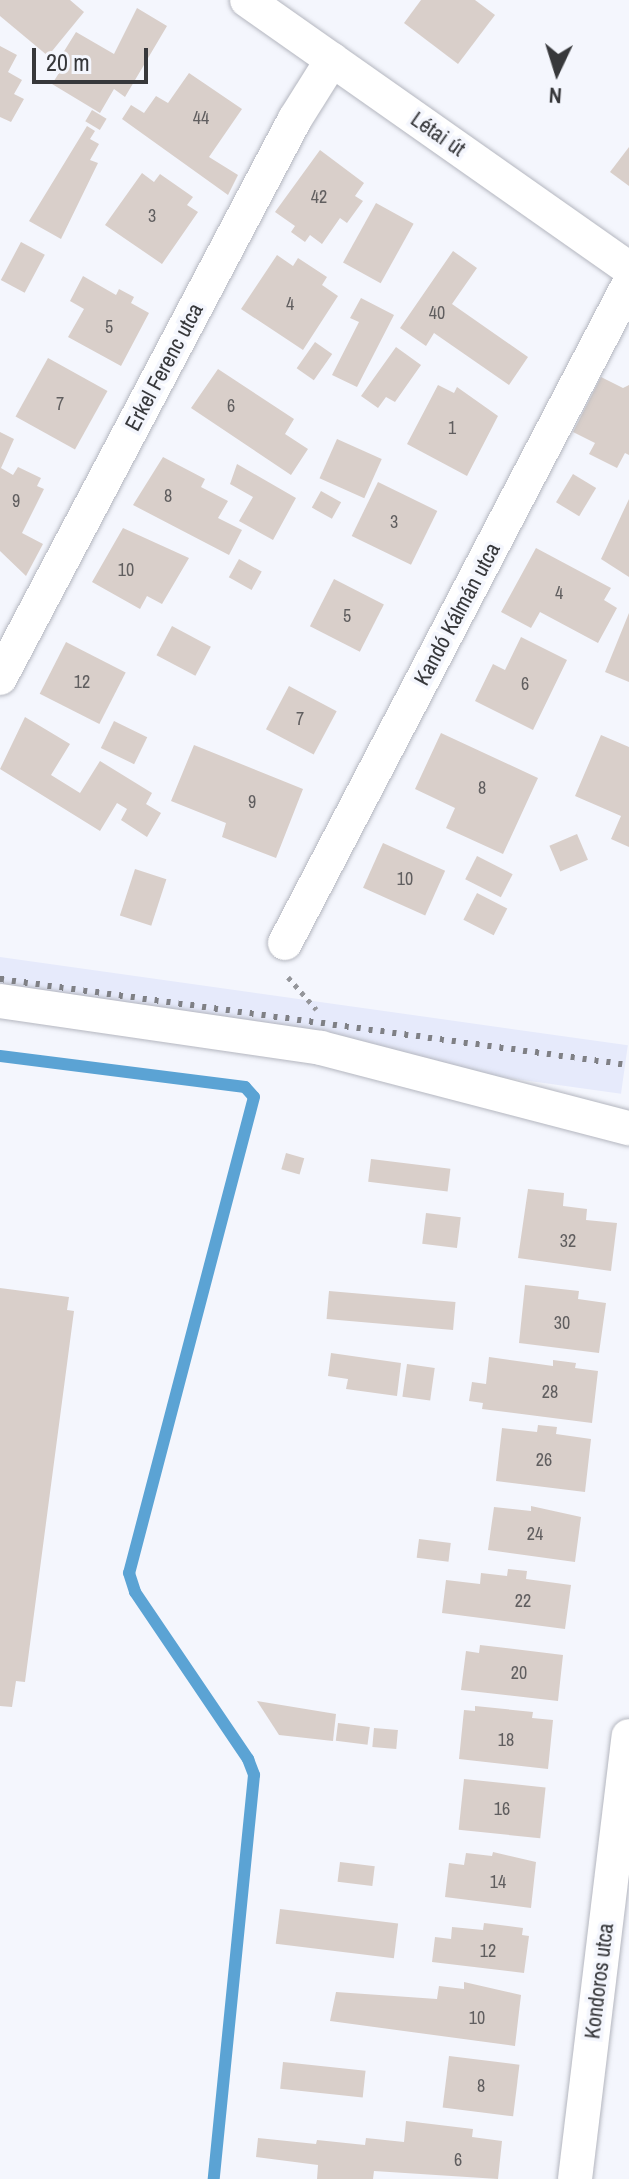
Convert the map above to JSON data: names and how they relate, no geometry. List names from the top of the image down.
{
  "streets": {
    "street": [
      "Létai út",
      "Erkel Ferenc utca",
      "Kandó Kálmán utca",
      "Kondoros utca"
    ]
  },
  "crossings": [
    ["Létai út", "Erkel Ferenc utca"]
  ],
  "house_numbers": [
    "44",
    "42",
    "3",
    "4",
    "40",
    "5",
    "7",
    "6",
    "1",
    "8",
    "9",
    "3",
    "10",
    "4",
    "5",
    "12",
    "6",
    "7",
    "8",
    "9",
    "10",
    "32",
    "30",
    "28",
    "26",
    "24",
    "22",
    "20",
    "18",
    "16",
    "14",
    "12",
    "10",
    "8",
    "6"
  ],
  "scale_bar": "20 m",
  "north": "bottom"
}
